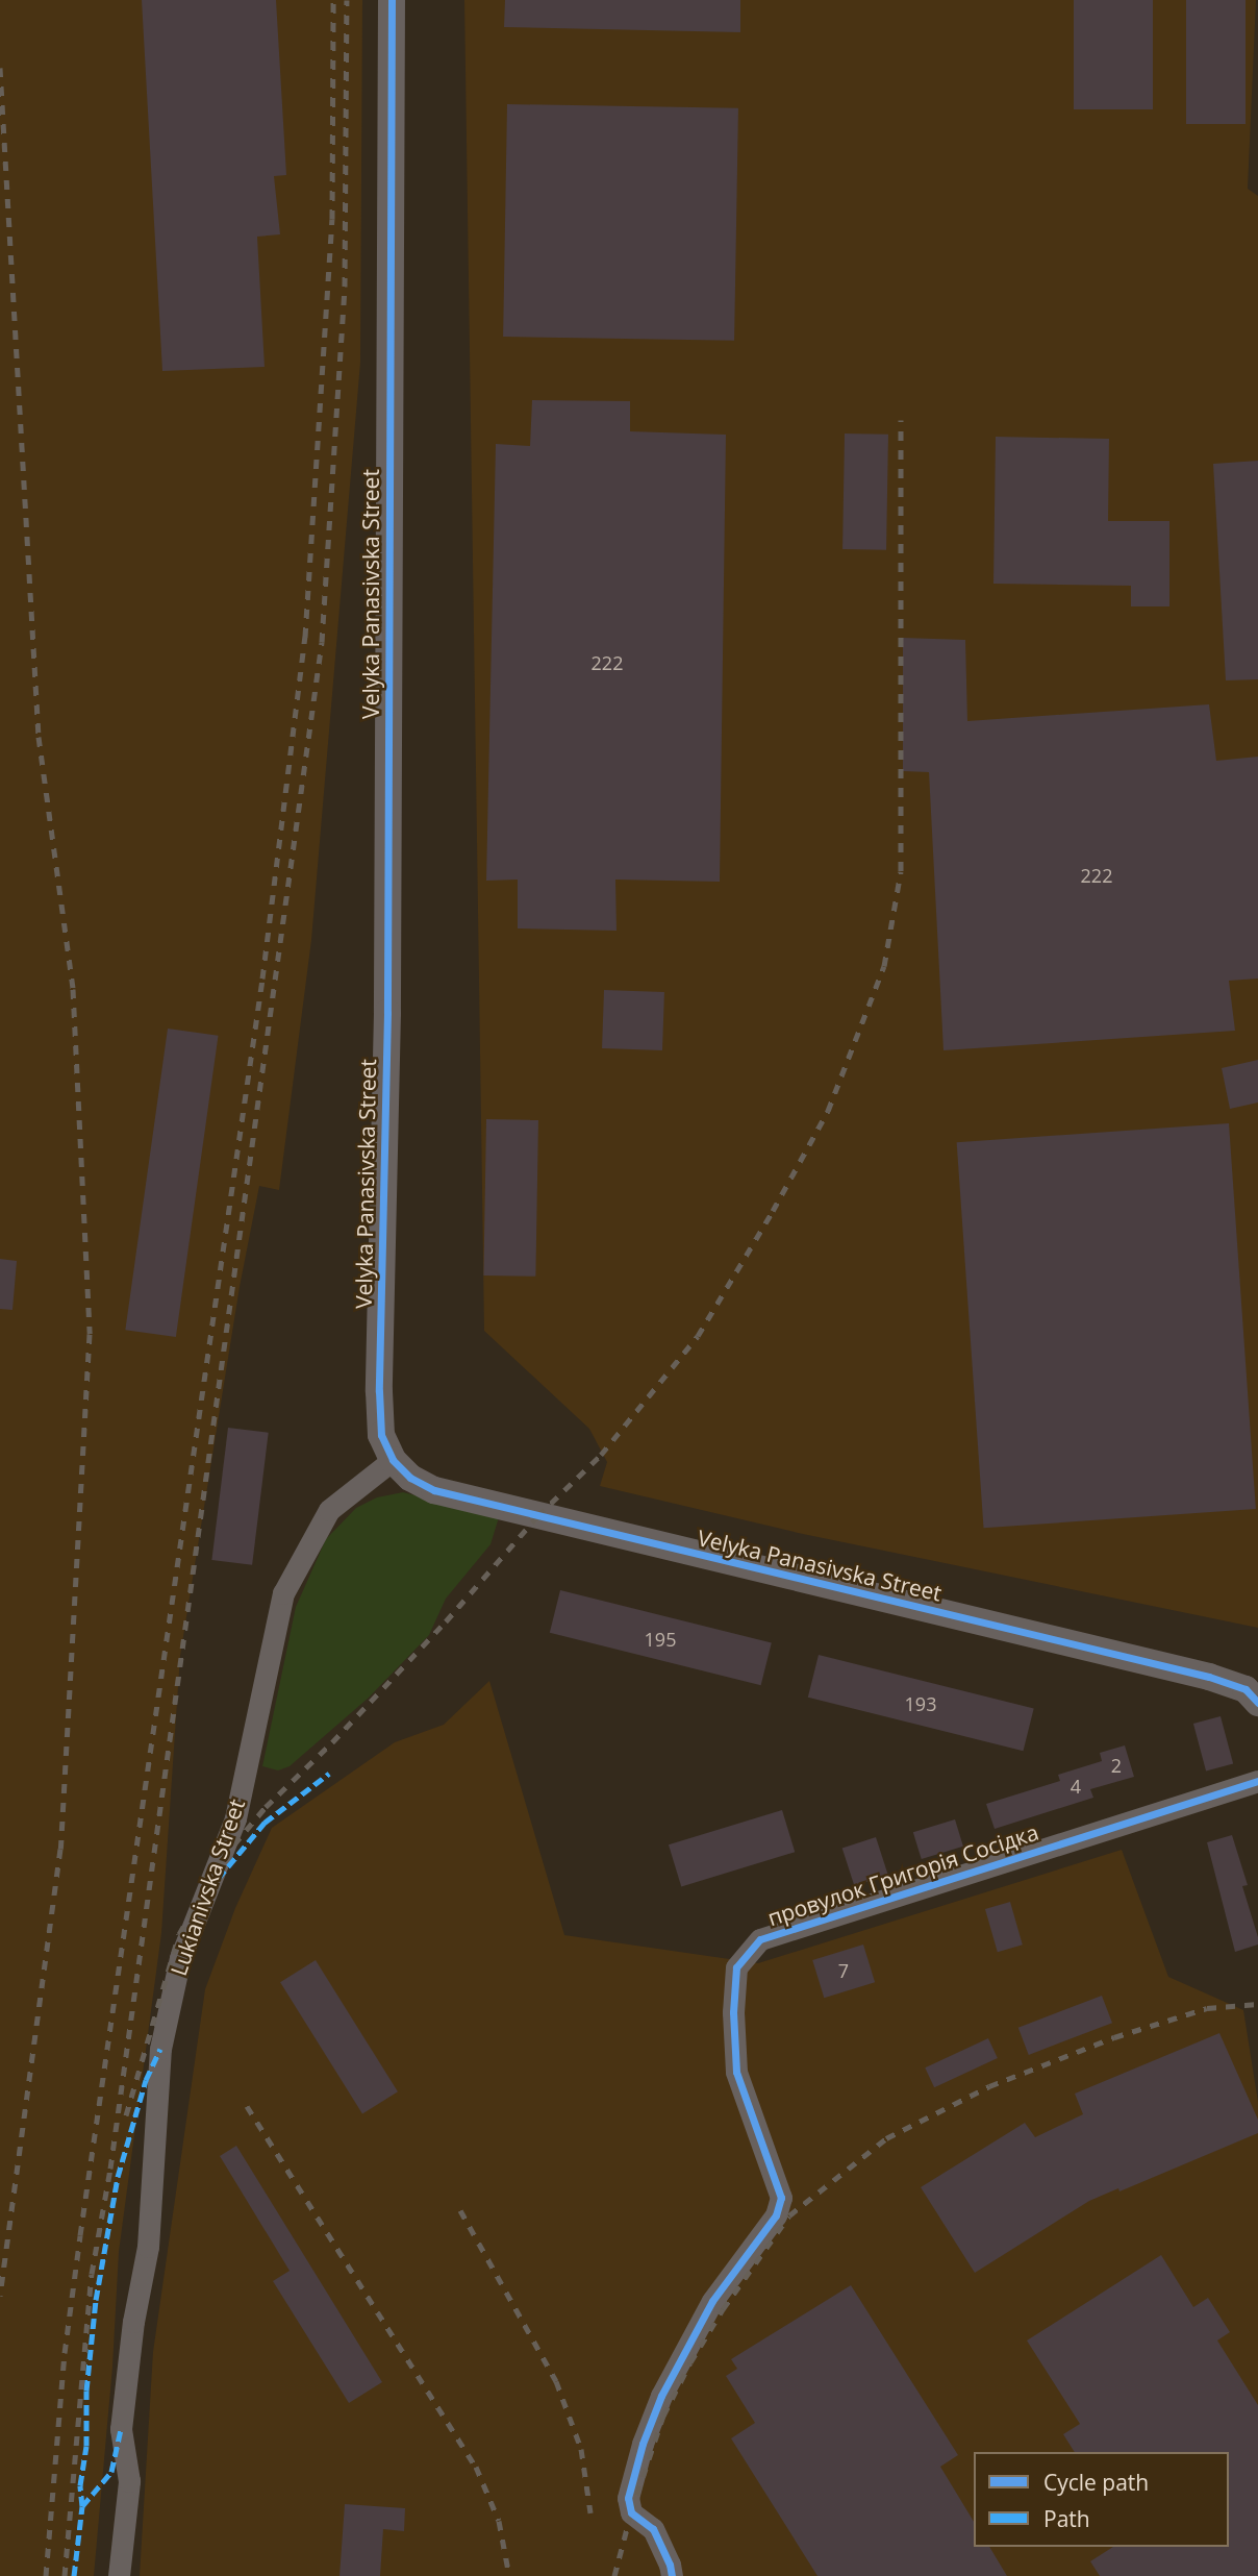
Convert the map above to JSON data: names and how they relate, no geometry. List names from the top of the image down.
{
  "streets": {
    "street": ["Velyka Panasivska Street", "провулок Григорія Сосідка", "Lukianivska Street"]
  },
  "crossings": [
    ["Velyka Panasivska Street", "Lukianivska Street"]
  ],
  "house_numbers": [
    "222",
    "222",
    "195",
    "193",
    "2",
    "4",
    "7"
  ],
  "legend": ["Cycle path", "Path"]
}
